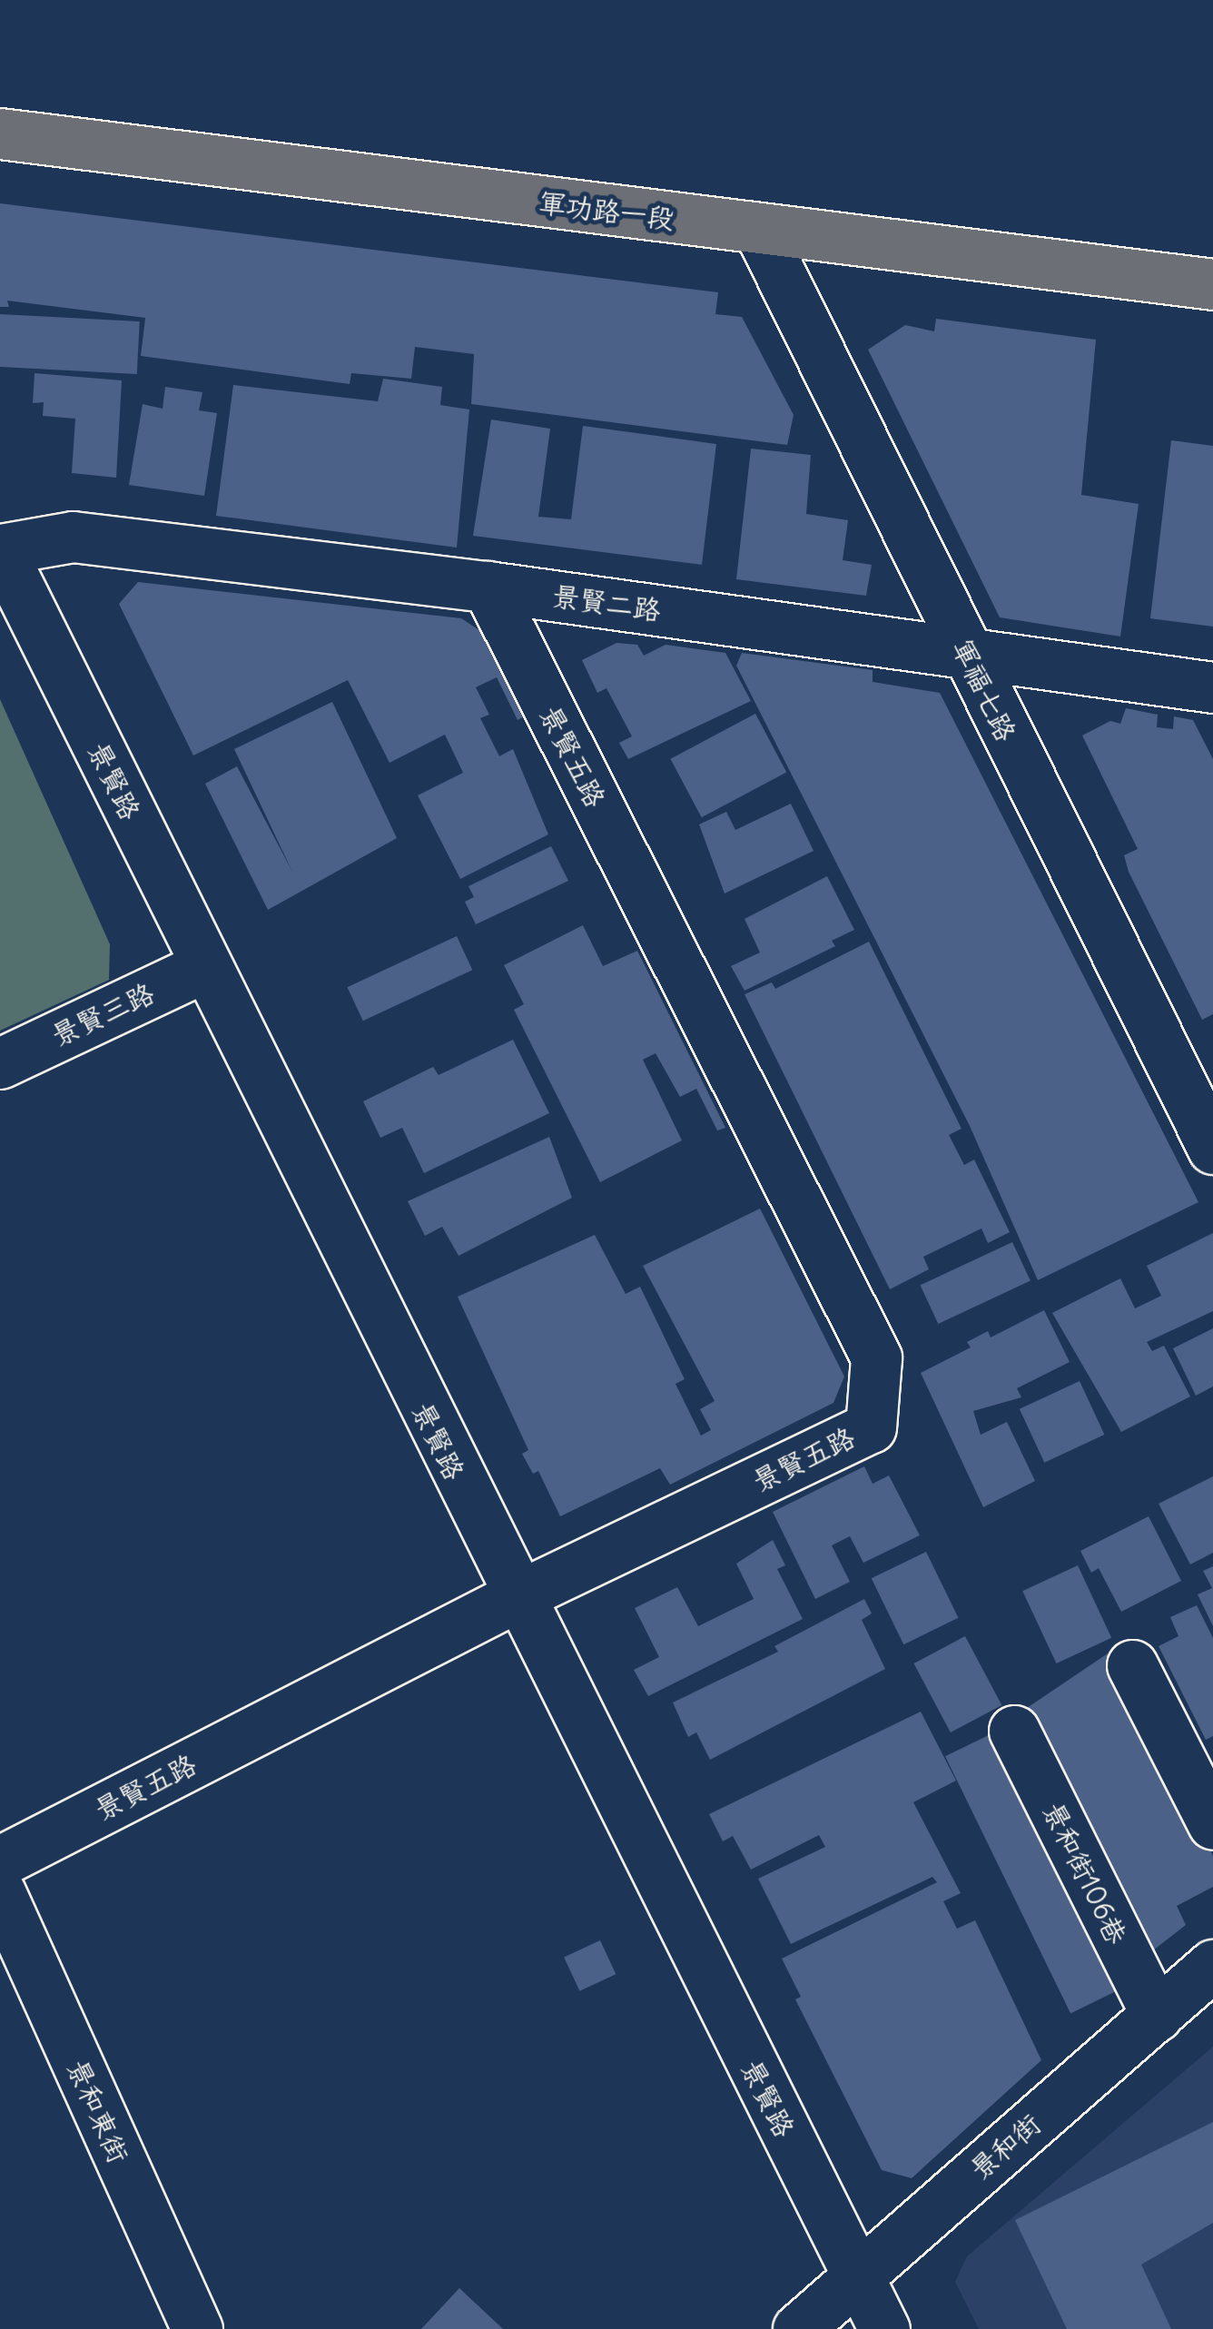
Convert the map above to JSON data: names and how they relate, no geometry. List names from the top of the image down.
{
  "streets": {
    "main road": ["軍功路一段"],
    "street": [
      "景賢二路",
      "軍福七路",
      "景賢五路",
      "景賢路",
      "景賢三路",
      "景和街106巷",
      "景和東街",
      "景和街"
    ]
  },
  "crossings": [
    ["軍功路一段", "軍福七路"],
    ["景賢二路", "軍福七路"],
    ["景賢二路", "景賢五路"],
    ["景賢二路", "景賢路"],
    ["景賢五路", "景賢路"],
    ["景賢路", "景賢三路"],
    ["景賢路", "景和街"],
    ["景和街106巷", "景和街"]
  ]
}
